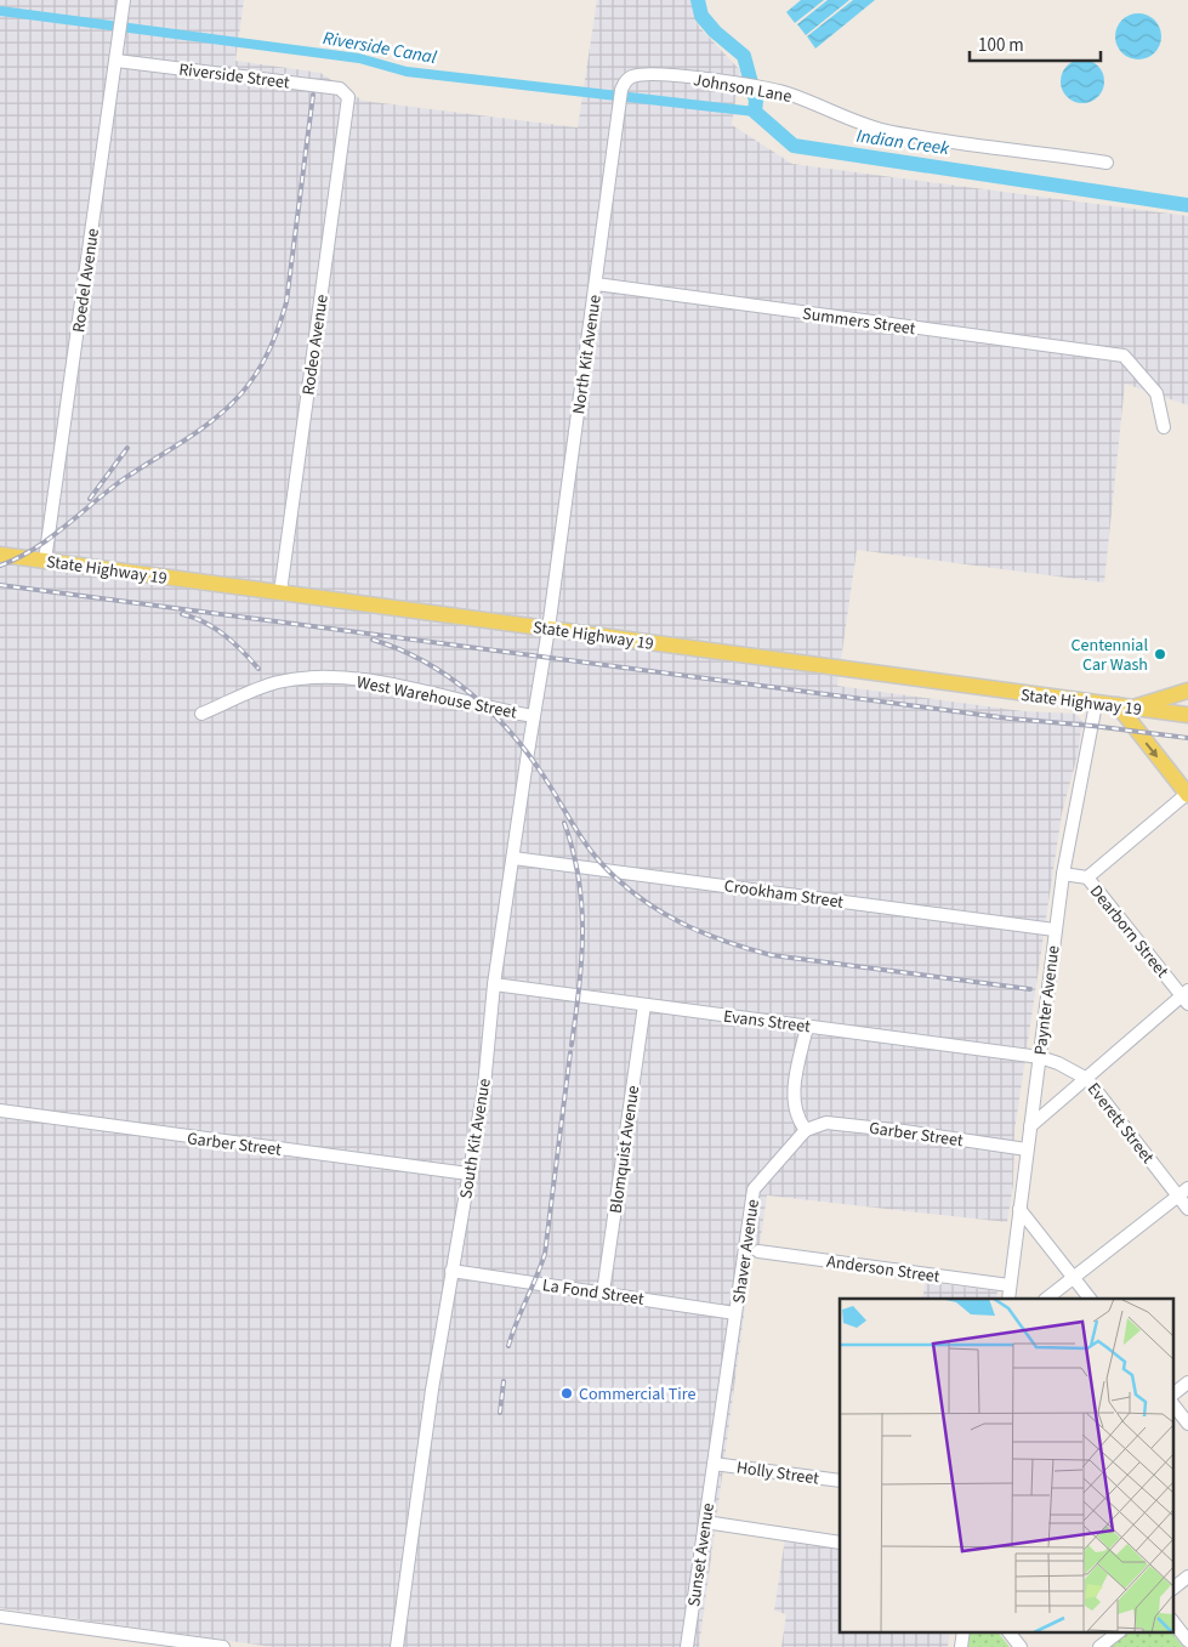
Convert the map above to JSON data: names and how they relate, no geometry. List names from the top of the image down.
{
  "streets": {
    "main road": ["State Highway 19"],
    "street": [
      "Riverside Street",
      "Johnson Lane",
      "Roedel Avenue",
      "Summers Street",
      "Rodeo Avenue",
      "North Kit Avenue",
      "West Warehouse Street",
      "Crookham Street",
      "Dearborn Street",
      "Paynter Avenue",
      "Evans Street",
      "Everett Street",
      "Garber Street",
      "South Kit Avenue",
      "Blomquist Avenue",
      "Shaver Avenue",
      "Anderson Street",
      "La Fond Street",
      "Holly Street",
      "Sunset Avenue"
    ]
  },
  "crossings": [
    ["Riverside Street", "Roedel Avenue"],
    ["Riverside Street", "Rodeo Avenue"],
    ["Johnson Lane", "North Kit Avenue"],
    ["Roedel Avenue", "State Highway 19"],
    ["Summers Street", "North Kit Avenue"],
    ["Rodeo Avenue", "State Highway 19"],
    ["North Kit Avenue", "State Highway 19"],
    ["North Kit Avenue", "South Kit Avenue"],
    ["State Highway 19", "Paynter Avenue"],
    ["State Highway 19", "South Kit Avenue"],
    ["West Warehouse Street", "South Kit Avenue"],
    ["Crookham Street", "Paynter Avenue"],
    ["Crookham Street", "South Kit Avenue"],
    ["Dearborn Street", "Paynter Avenue"],
    ["Paynter Avenue", "Evans Street"],
    ["Paynter Avenue", "Everett Street"],
    ["Paynter Avenue", "Garber Street"],
    ["Paynter Avenue", "Anderson Street"],
    ["Evans Street", "Everett Street"],
    ["Evans Street", "South Kit Avenue"],
    ["Evans Street", "Blomquist Avenue"],
    ["Garber Street", "South Kit Avenue"],
    ["Garber Street", "Shaver Avenue"],
    ["South Kit Avenue", "La Fond Street"],
    ["Blomquist Avenue", "La Fond Street"],
    ["Shaver Avenue", "La Fond Street"],
    ["Shaver Avenue", "Holly Street"],
    ["Shaver Avenue", "Sunset Avenue"],
    ["Holly Street", "Sunset Avenue"]
  ],
  "water": ["Riverside Canal", "Indian Creek"],
  "places": ["Centennial Car Wash", "Commercial Tire"],
  "scale_bar": "100 m"
}
